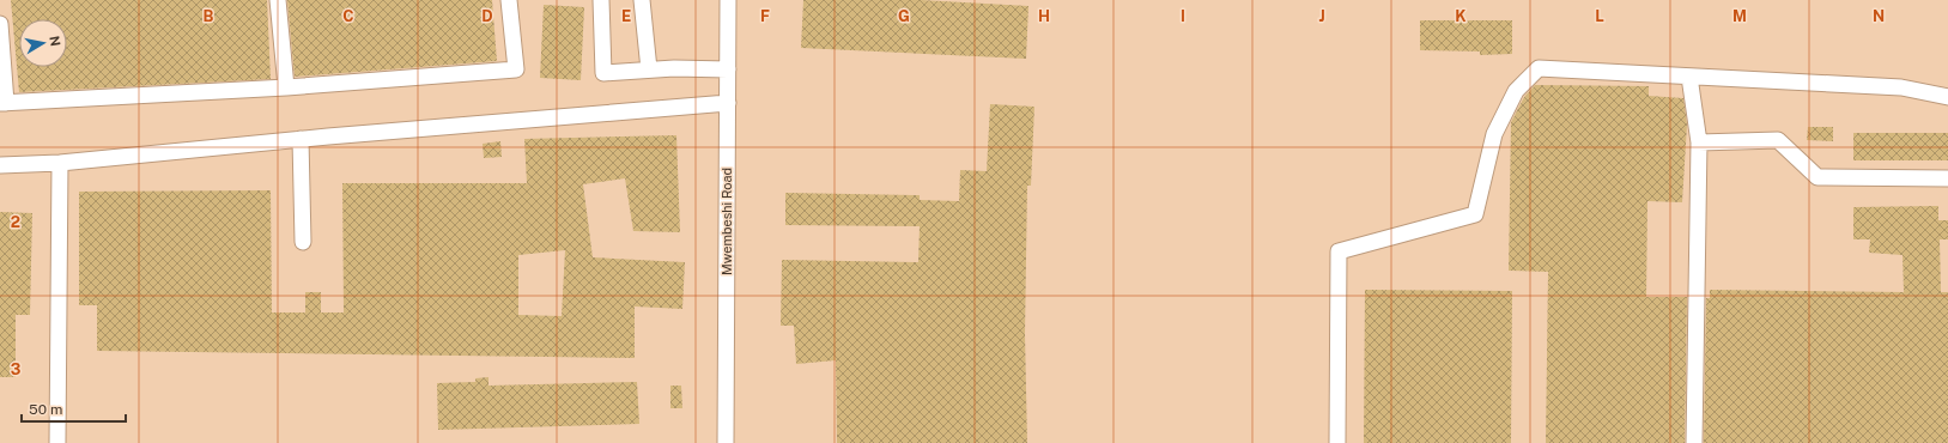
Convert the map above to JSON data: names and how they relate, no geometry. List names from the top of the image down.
{
  "streets": {
    "street": ["Mwembeshi Road"]
  },
  "scale_bar": "50 m",
  "north": "right",
  "grid": {
    "columns": [
      "B",
      "C",
      "D",
      "E",
      "F",
      "G",
      "H",
      "I",
      "J",
      "K",
      "L",
      "M",
      "N"
    ],
    "rows": ["2", "3"]
  }
}
